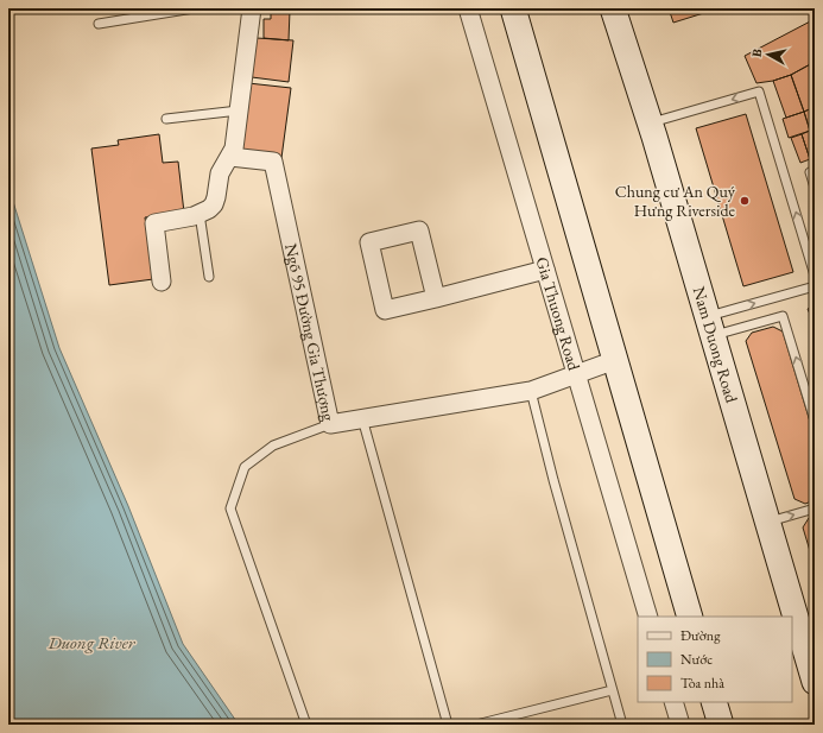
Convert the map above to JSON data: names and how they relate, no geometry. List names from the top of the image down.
{
  "streets": {
    "street": ["Gia Thuong Road", "Ngõ 95 Đường Gia Thượng", "Nam Duong Road"]
  },
  "crossings": [
    ["Gia Thuong Road", "Ngõ 95 Đường Gia Thượng"]
  ],
  "water": ["Duong River"],
  "places": ["Chung cư An Quý Hưng Riverside"],
  "legend": ["Đường", "Nước", "Tòa nhà"],
  "north": "left"
}
